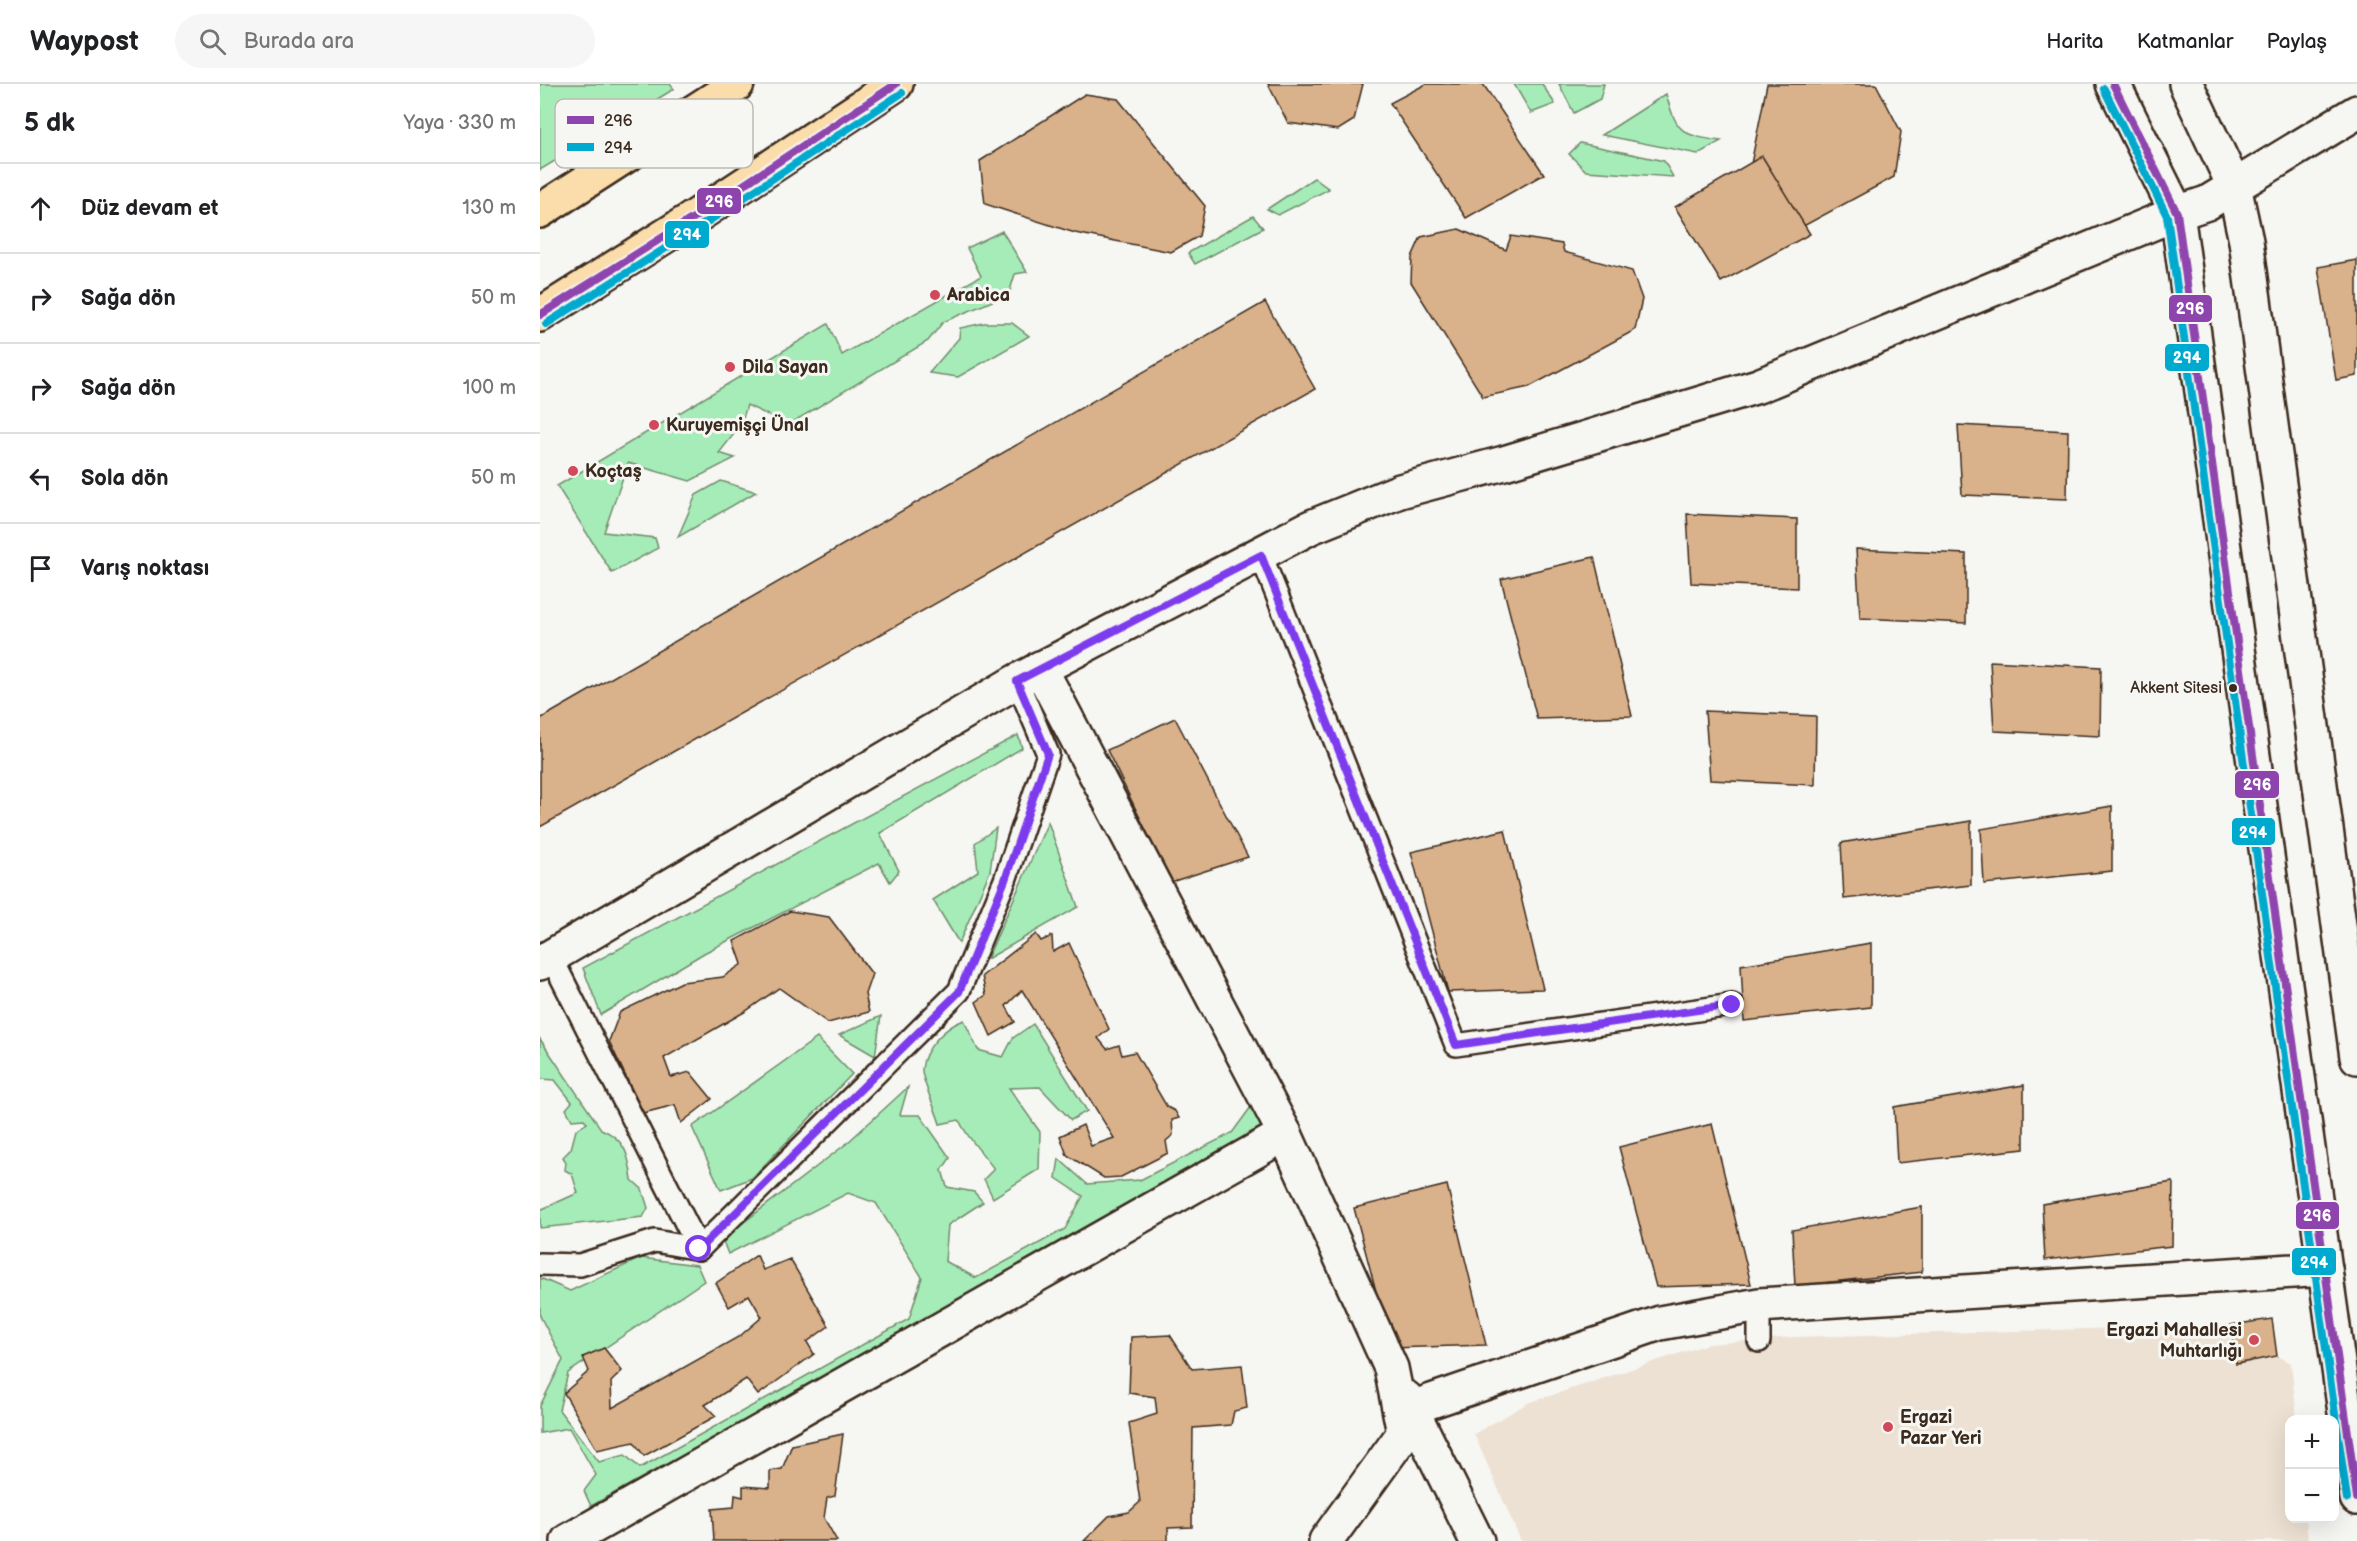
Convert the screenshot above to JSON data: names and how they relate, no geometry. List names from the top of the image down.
{
  "places": [
    "Arabica",
    "Dila Sayan",
    "Kuruyemişçi Ünal",
    "Koçtaş",
    "Akkent Sitesi",
    "Ergazi Mahallesi Muhtarlığı",
    "Ergazi Pazar Yeri"
  ],
  "lines": ["transit line 296", "transit line 294"],
  "legend": ["296", "294"],
  "page": {
    "header": "Waypost",
    "search": "Burada ara",
    "nav": ["Harita", "Katmanlar", "Paylaş"],
    "heading": ["5 dk", "Yaya · 330 m"],
    "list": [
      ["Düz devam et", "130 m"],
      ["Sağa dön", "50 m"],
      ["Sağa dön", "100 m"],
      ["Sola dön", "50 m"],
      "Varış noktası"
    ],
    "map_buttons": ["+", "−"]
  }
}
